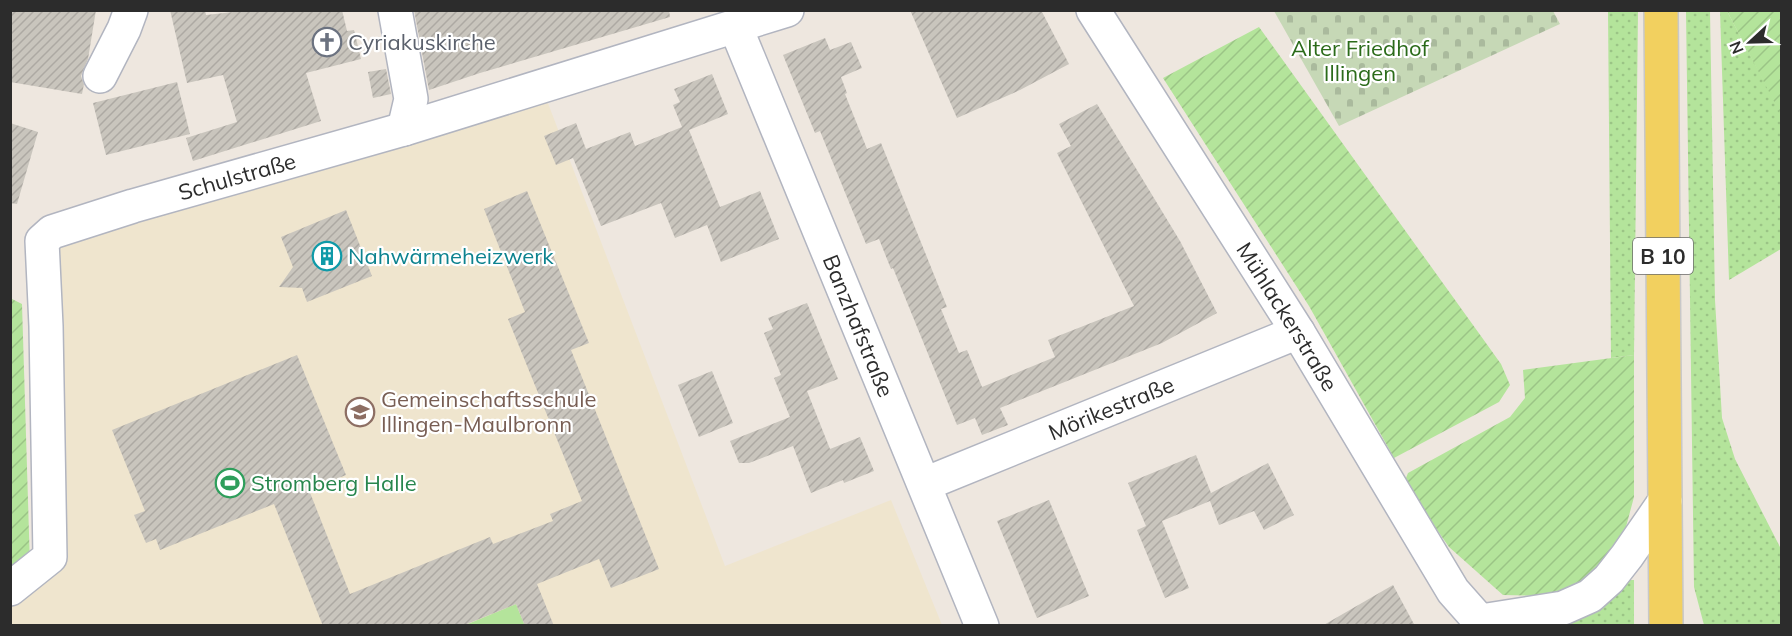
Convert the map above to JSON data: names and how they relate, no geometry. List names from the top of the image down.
{
  "streets": {
    "main road": ["B 10"],
    "street": [
      "Schulstraße",
      "Mühlackerstraße",
      "Banzhafstraße",
      "Mörikestraße"
    ]
  },
  "crossings": [
    ["Schulstraße", "Banzhafstraße"],
    ["Mühlackerstraße", "Mörikestraße"],
    ["Banzhafstraße", "Mörikestraße"]
  ],
  "parks": ["Alter Friedhof Illingen"],
  "places": {
    "church": ["Cyriakuskirche"],
    "building": ["Nahwärmeheizwerk"],
    "school or university": ["Gemeinschaftsschule Illingen-Maulbronn"],
    "sports": ["Stromberg Halle"]
  },
  "north": "left"
}
